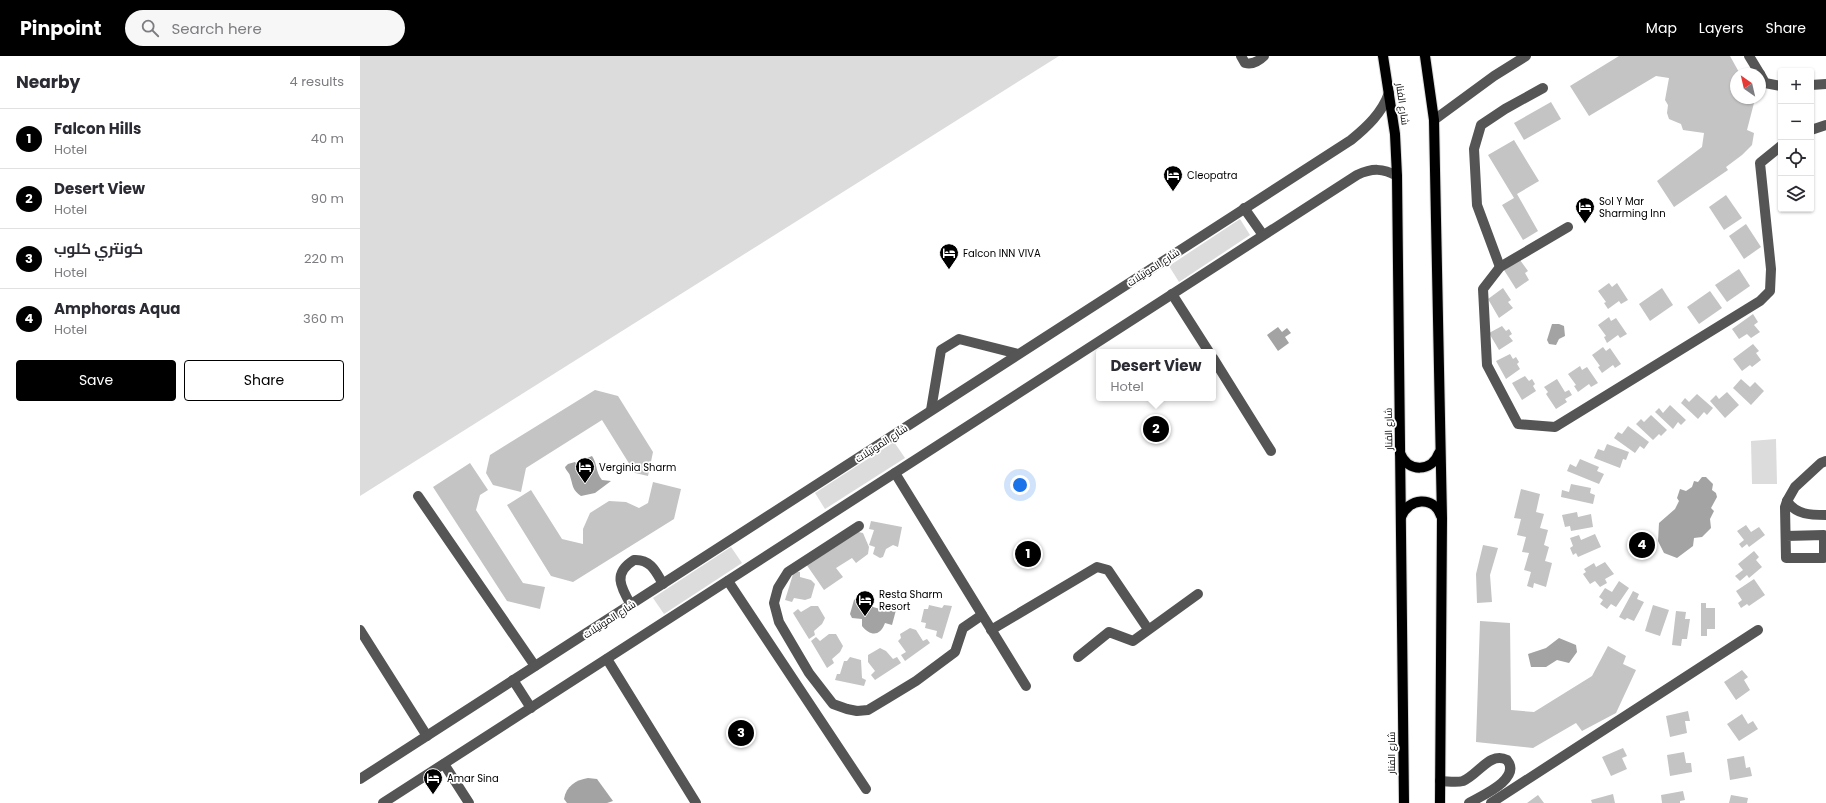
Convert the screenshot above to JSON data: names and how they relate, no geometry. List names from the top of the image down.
{
  "streets": {
    "main road": ["شارع الفنار"],
    "street": ["شارع الموتيلات"]
  },
  "crossings": [
    ["شارع الفنار", "شارع الموتيلات"]
  ],
  "places": {
    "hotel": [
      "Cleopatra",
      "Sol Y Mar Sharming Inn",
      "Falcon INN VIVA",
      "Verginia Sharm",
      "Resta Sharm Resort",
      "Amar Sina"
    ]
  },
  "north": "top left",
  "page": {
    "header": "Pinpoint",
    "search": "Search here",
    "nav": ["Map", "Layers", "Share"],
    "heading": ["Nearby", "4 results"],
    "map_buttons": ["+", "−"],
    "list": [
      {
        "mark": "1",
        "name": "Falcon Hills",
        "note": "Hotel",
        "value": "40 m"
      },
      {
        "mark": "2",
        "name": "Desert View",
        "note": "Hotel",
        "value": "90 m"
      },
      {
        "mark": "3",
        "name": "كونتري كلوب",
        "note": "Hotel",
        "value": "220 m"
      },
      {
        "mark": "4",
        "name": "Amphoras Aqua",
        "note": "Hotel",
        "value": "360 m"
      }
    ],
    "buttons": ["Save", "Share"],
    "popup": ["Desert View", "Hotel"],
    "pins": [
      "2",
      "4",
      "1",
      "3"
    ]
  }
}
